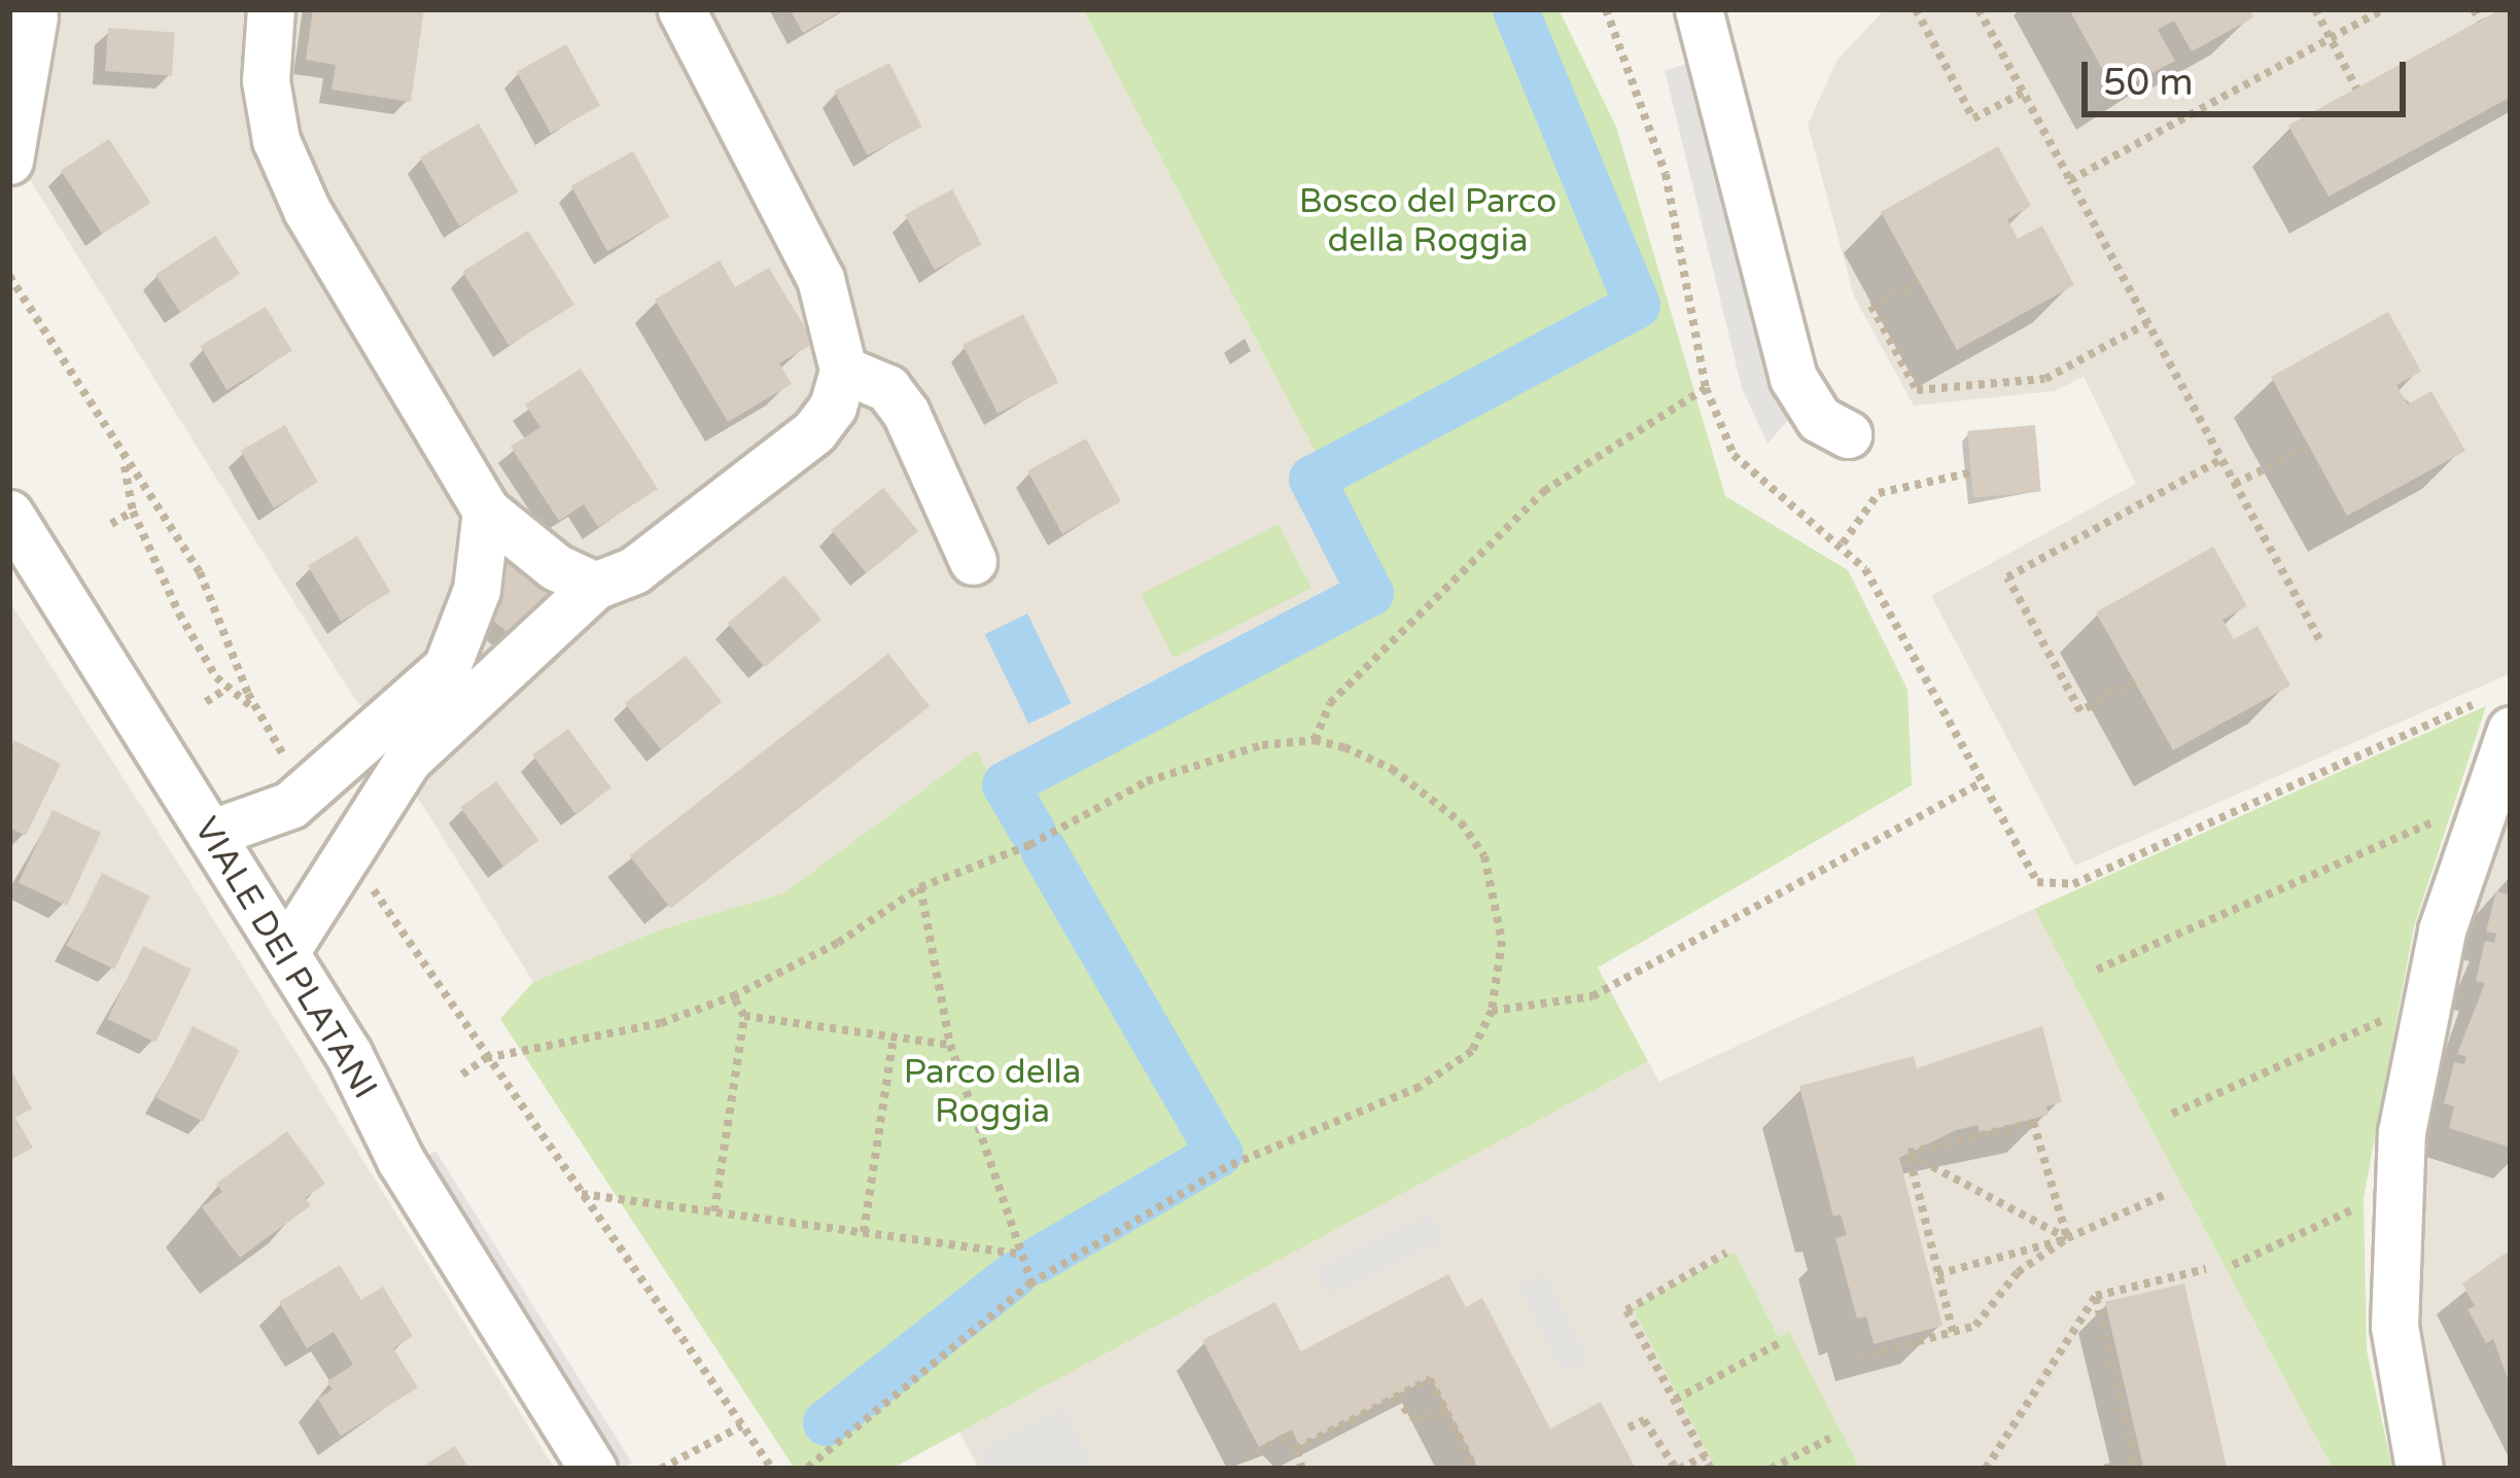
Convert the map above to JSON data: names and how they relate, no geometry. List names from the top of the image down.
{
  "streets": {
    "street": ["VIALE DEI PLATANI"]
  },
  "parks": ["Bosco del Parco della Roggia", "Parco della Roggia"],
  "scale_bar": "50 m"
}
